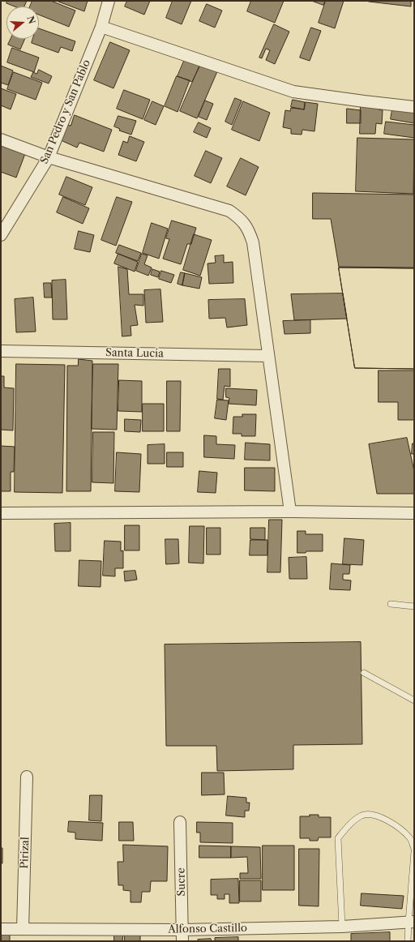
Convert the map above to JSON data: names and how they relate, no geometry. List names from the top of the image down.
{
  "streets": {
    "street": [
      "San Pedro y San Pablo",
      "Santa Lucía",
      "Pirizal",
      "Sucre",
      "Alfonso Castillo"
    ]
  },
  "crossings": [
    ["Pirizal", "Alfonso Castillo"],
    ["Sucre", "Alfonso Castillo"]
  ],
  "north": "right"
}
